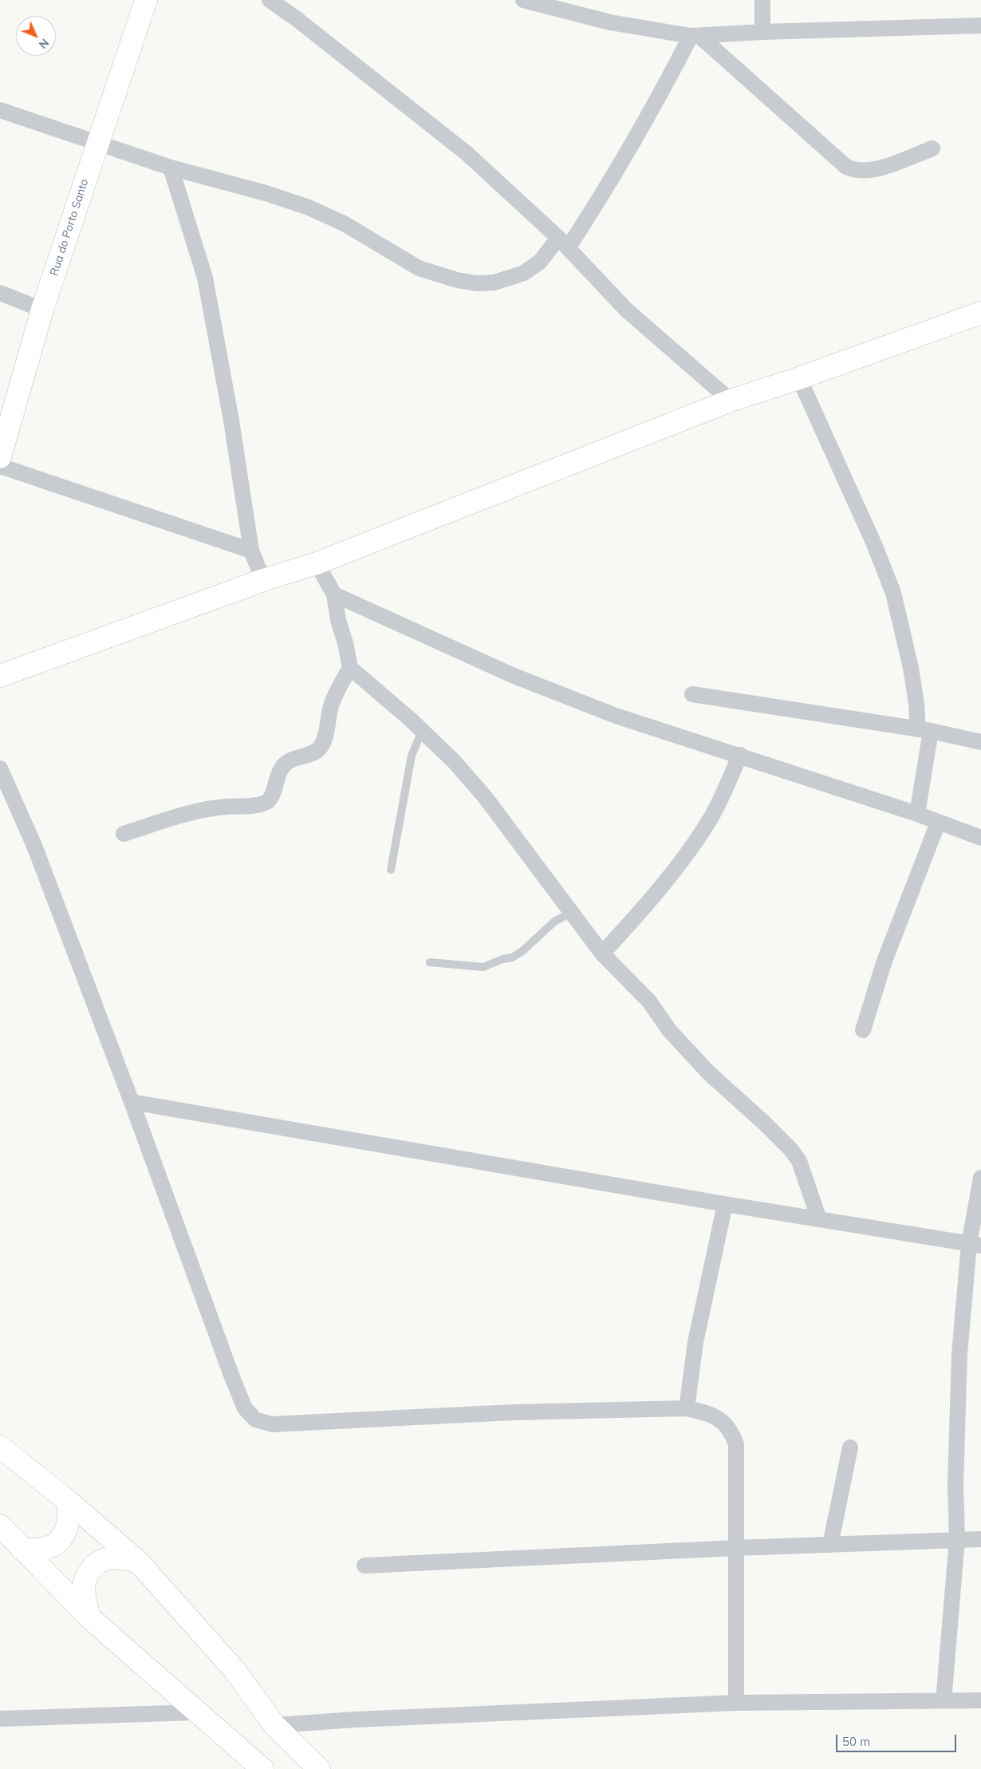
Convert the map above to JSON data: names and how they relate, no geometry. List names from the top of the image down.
{
  "streets": {
    "street": ["Rua do Porto Santo"]
  },
  "scale_bar": "50 m",
  "north": "bottom right"
}
